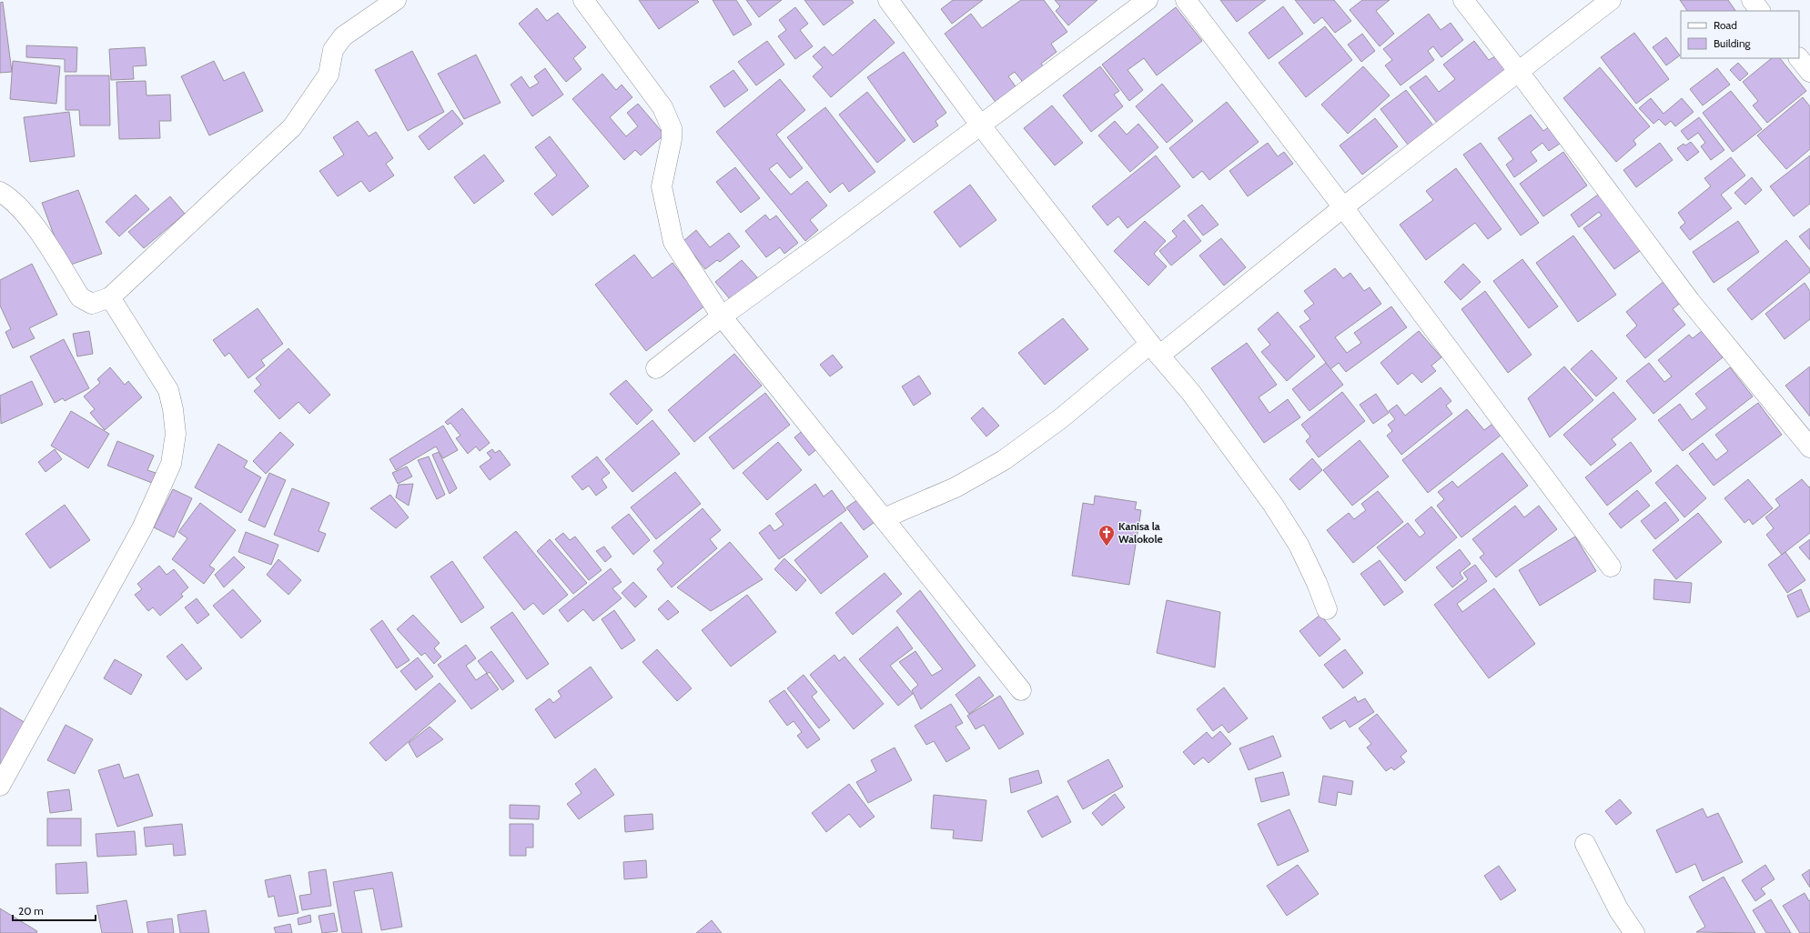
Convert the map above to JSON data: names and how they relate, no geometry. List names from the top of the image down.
{
  "places": {
    "church": ["Kanisa la Walokole"]
  },
  "legend": ["Road", "Building"],
  "scale_bar": "20 m"
}
